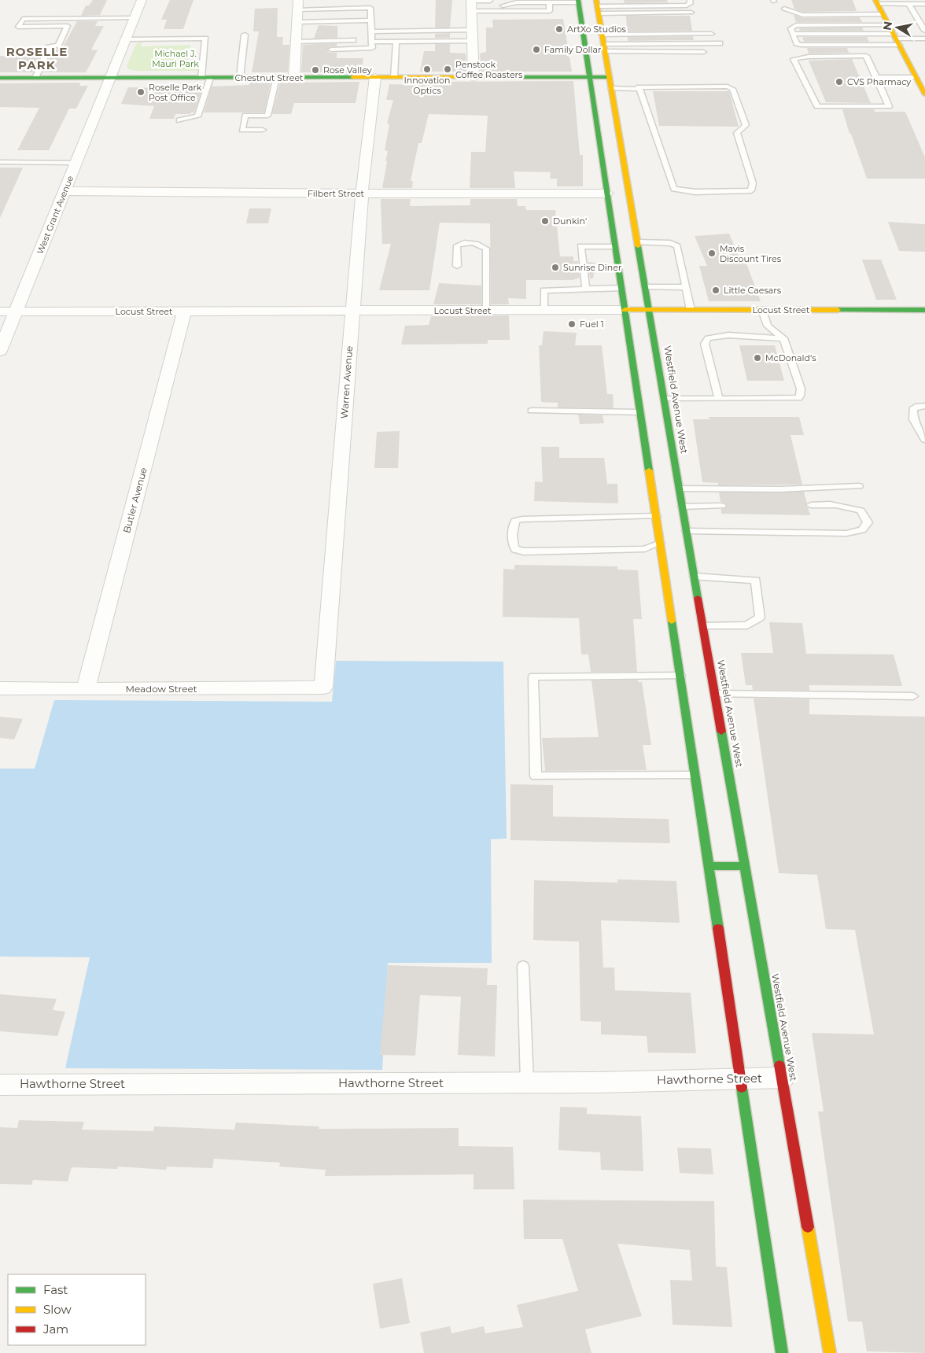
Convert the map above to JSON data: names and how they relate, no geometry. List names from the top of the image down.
{
  "streets": {
    "main road": ["Chestnut Street", "Locust Street", "Westfield Avenue West"],
    "street": [
      "Filbert Street",
      "West Grant Avenue",
      "Warren Avenue",
      "Butler Avenue",
      "Meadow Street",
      "Hawthorne Street"
    ]
  },
  "crossings": [
    ["Chestnut Street", "West Grant Avenue"],
    ["Chestnut Street", "Warren Avenue"],
    ["Chestnut Street", "Westfield Avenue West"],
    ["Filbert Street", "West Grant Avenue"],
    ["Filbert Street", "Warren Avenue"],
    ["West Grant Avenue", "Locust Street"],
    ["Locust Street", "Warren Avenue"],
    ["Locust Street", "Westfield Avenue West"],
    ["Locust Street", "Butler Avenue"],
    ["Warren Avenue", "Meadow Street"],
    ["Westfield Avenue West", "Hawthorne Street"],
    ["Butler Avenue", "Meadow Street"]
  ],
  "districts": ["ROSELLE PARK"],
  "parks": ["Michael J. Mauri Park"],
  "places": [
    "ArtXo Studios",
    "Family Dollar",
    "Innovation Optics",
    "Penstock Coffee Roasters",
    "Rose Valley",
    "CVS Pharmacy",
    "Roselle Park Post Office",
    "Dunkin'",
    "Mavis Discount Tires",
    "Sunrise Diner",
    "Little Caesars",
    "Fuel 1",
    "McDonald's"
  ],
  "legend": ["Fast", "Slow", "Jam"],
  "north": "left"
}
